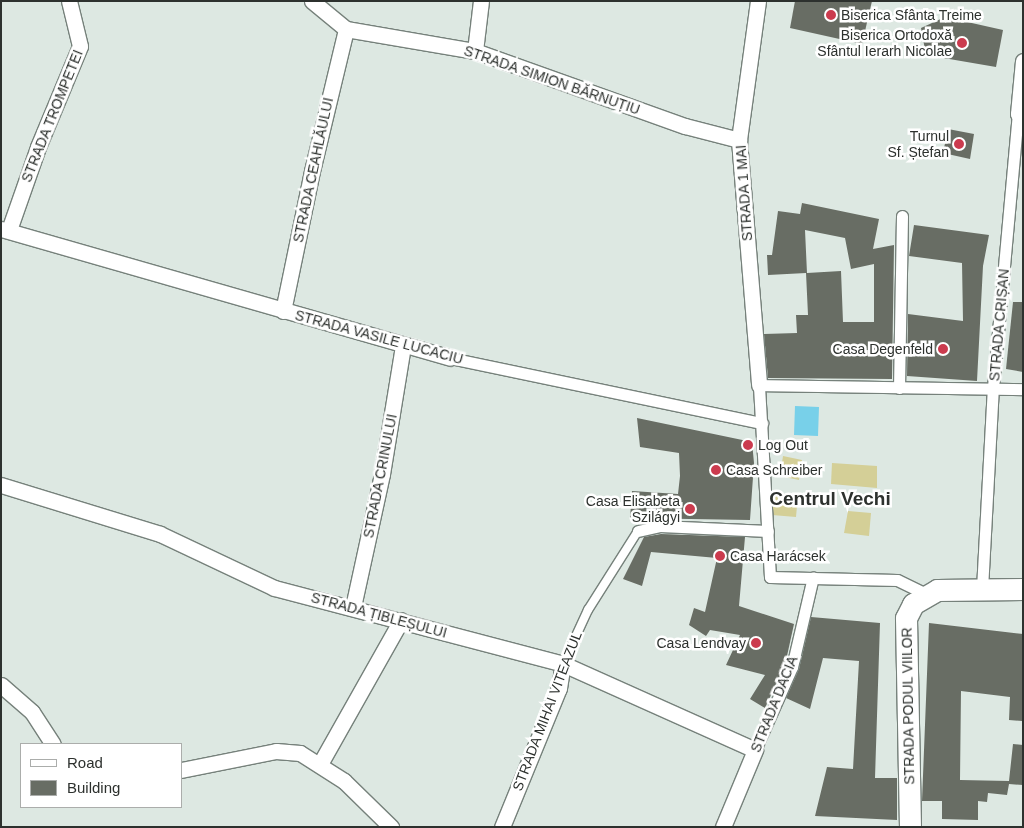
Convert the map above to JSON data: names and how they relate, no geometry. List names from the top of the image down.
{
  "streets": {
    "main road": ["STRADA PODUL VIILOR"],
    "street": [
      "STRADA SIMION BĂRNUȚIU",
      "STRADA TROMPETEI",
      "STRADA CEAHLĂULUI",
      "STRADA 1 MAI",
      "STRADA CRIȘAN",
      "STRADA VASILE LUCACIU",
      "STRADA CRINULUI",
      "STRADA ȚIBLEȘULUI",
      "STRADA DACIA",
      "STRADA MIHAI VITEAZUL"
    ]
  },
  "crossings": [
    ["STRADA SIMION BĂRNUȚIU", "STRADA CEAHLĂULUI"],
    ["STRADA SIMION BĂRNUȚIU", "STRADA 1 MAI"],
    ["STRADA TROMPETEI", "STRADA VASILE LUCACIU"],
    ["STRADA CEAHLĂULUI", "STRADA VASILE LUCACIU"],
    ["STRADA VASILE LUCACIU", "STRADA CRINULUI"],
    ["STRADA CRINULUI", "STRADA ȚIBLEȘULUI"],
    ["STRADA ȚIBLEȘULUI", "STRADA DACIA"],
    ["STRADA ȚIBLEȘULUI", "STRADA MIHAI VITEAZUL"]
  ],
  "districts": ["Centrul Vechi"],
  "places": [
    "Biserica Sfânta Treime",
    "Biserica Ortodoxă Sfântul Ierarh Nicolae",
    "Turnul Sf. Ștefan",
    "Casa Degenfeld",
    "Log Out",
    "Casa Schreiber",
    "Casa Elisabeta Szilágyi",
    "Casa Harácsek",
    "Casa Lendvay"
  ],
  "legend": ["Road", "Building"]
}
